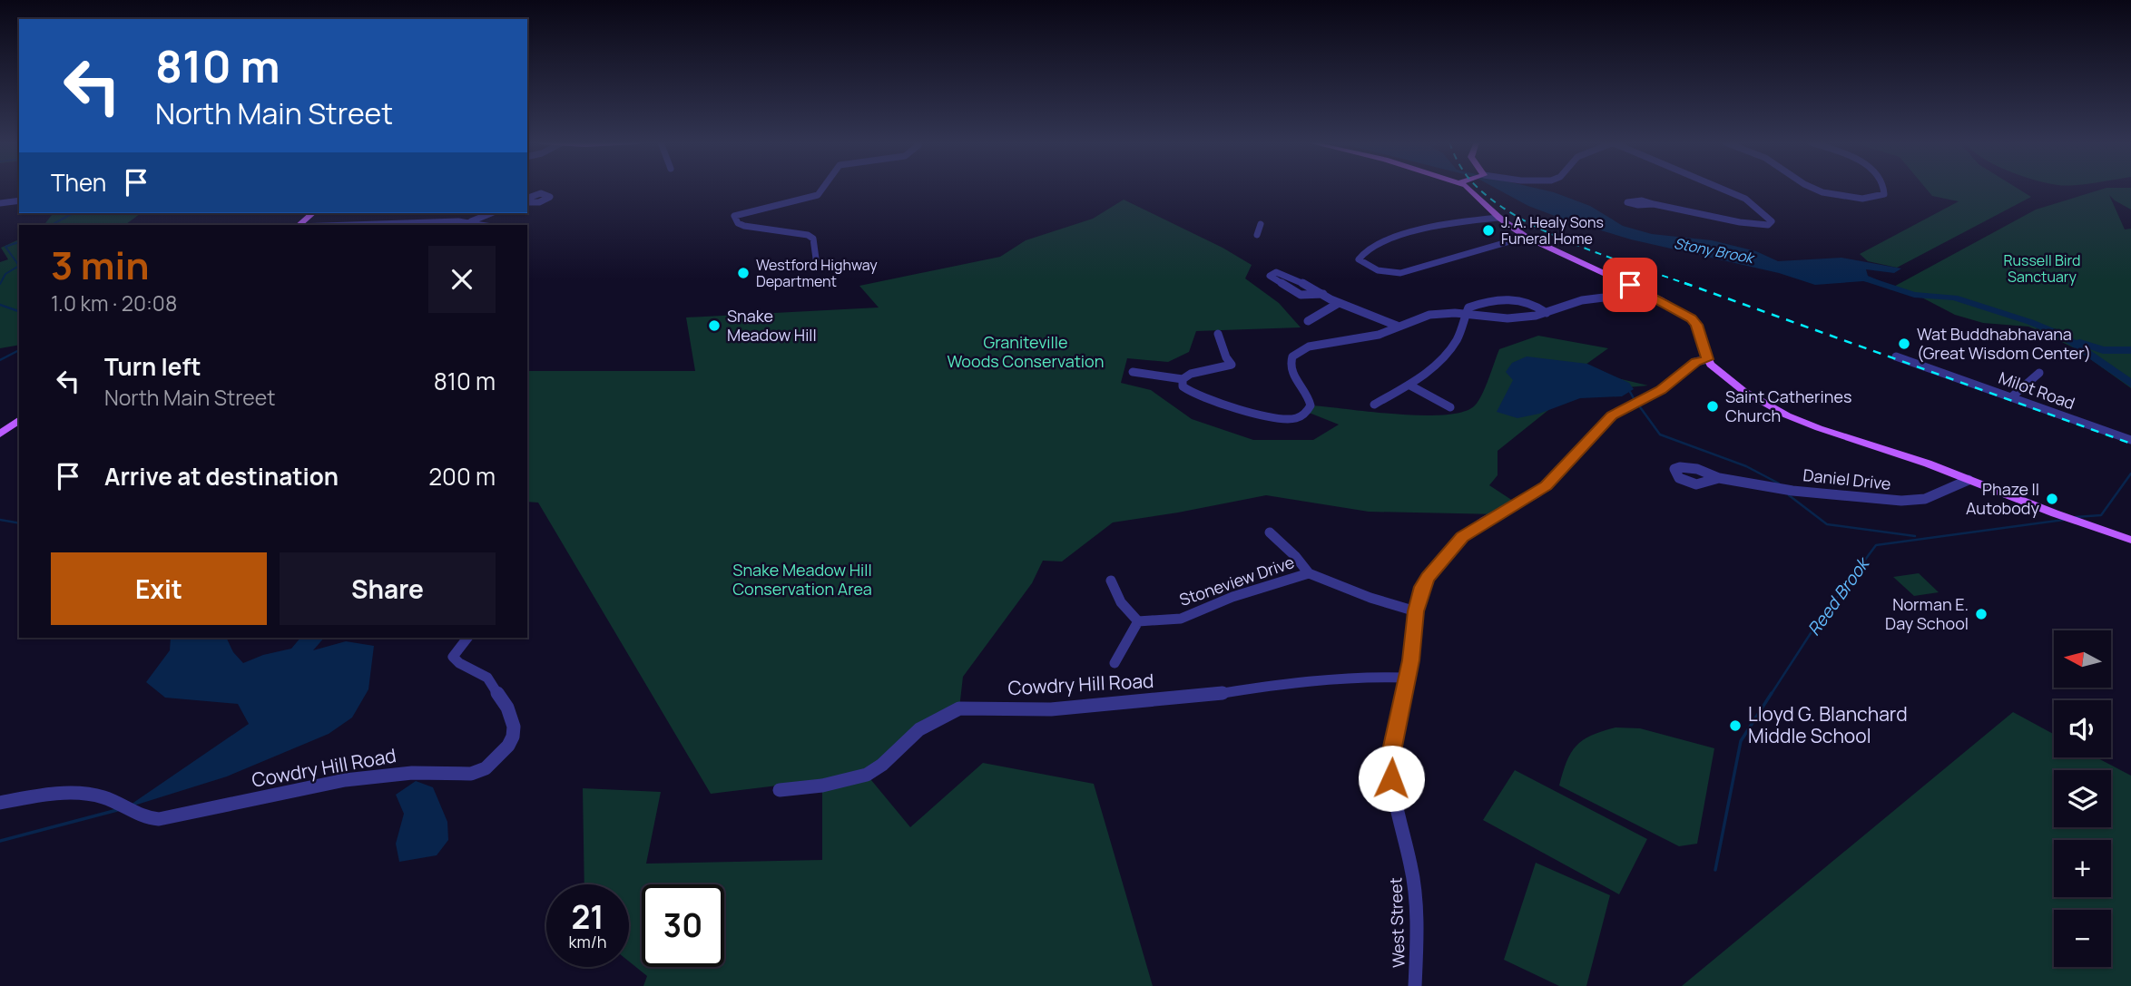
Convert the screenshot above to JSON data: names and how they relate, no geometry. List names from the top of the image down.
{
  "streets": {
    "street": [
      "Milot Road",
      "Daniel Drive",
      "Stoneview Drive",
      "Cowdry Hill Road",
      "West Street"
    ]
  },
  "crossings": [
    ["Stoneview Drive", "West Street"],
    ["Cowdry Hill Road", "West Street"]
  ],
  "water": ["Stony Brook", "Reed Brook"],
  "parks": ["Russell Bird Sanctuary", "Graniteville Woods Conservation", "Snake Meadow Hill Conservation Area"],
  "places": [
    "J. A. Healy Sons Funeral Home",
    "Westford Highway Department",
    "Snake Meadow Hill",
    "Wat Buddhabhavana (Great Wisdom Center)",
    "Saint Catherines Church",
    "Phaze II Autobody",
    "Norman E. Day School",
    "Lloyd G. Blanchard Middle School"
  ],
  "north": "left",
  "page": {
    "turn": ["810 m", "North Main Street"],
    "then": "Then",
    "heading": ["3 min", "1.0 km · 20:08"],
    "list": [
      {
        "name": "Turn left",
        "note": "North Main Street",
        "value": "810 m"
      },
      {
        "name": "Arrive at destination",
        "value": "200 m"
      }
    ],
    "buttons": ["Exit", "Share"],
    "map_buttons": ["+", "−"],
    "speed": "21 km/h",
    "limit": "30"
  }
}
